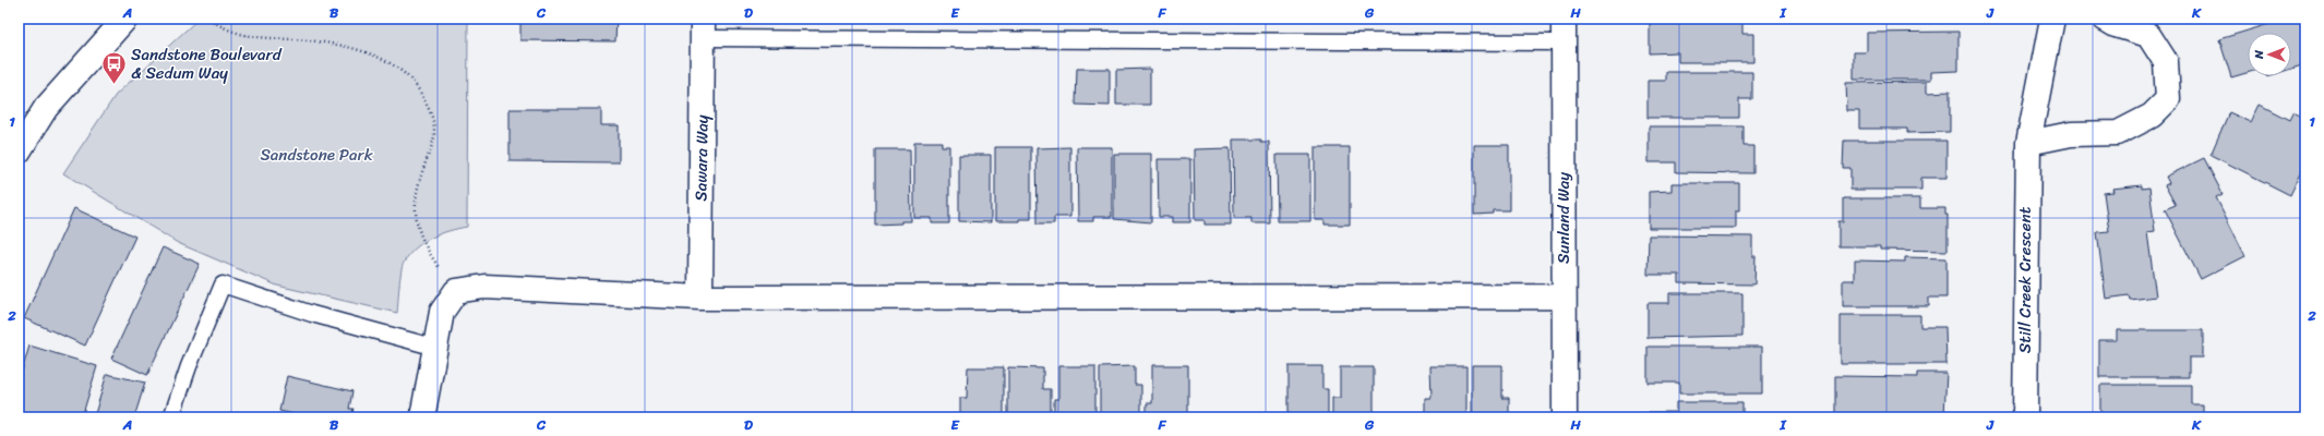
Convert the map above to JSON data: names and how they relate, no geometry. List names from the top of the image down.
{
  "streets": {
    "street": ["Sawara Way", "Sunland Way", "Still Creek Crescent"]
  },
  "parks": ["Sandstone Park"],
  "places": {
    "bus stop": ["Sandstone Boulevard & Sedum Way"]
  },
  "north": "left",
  "grid": {
    "columns": [
      "A",
      "B",
      "C",
      "D",
      "E",
      "F",
      "G",
      "H",
      "I",
      "J",
      "K"
    ],
    "rows": ["1", "2"]
  }
}
